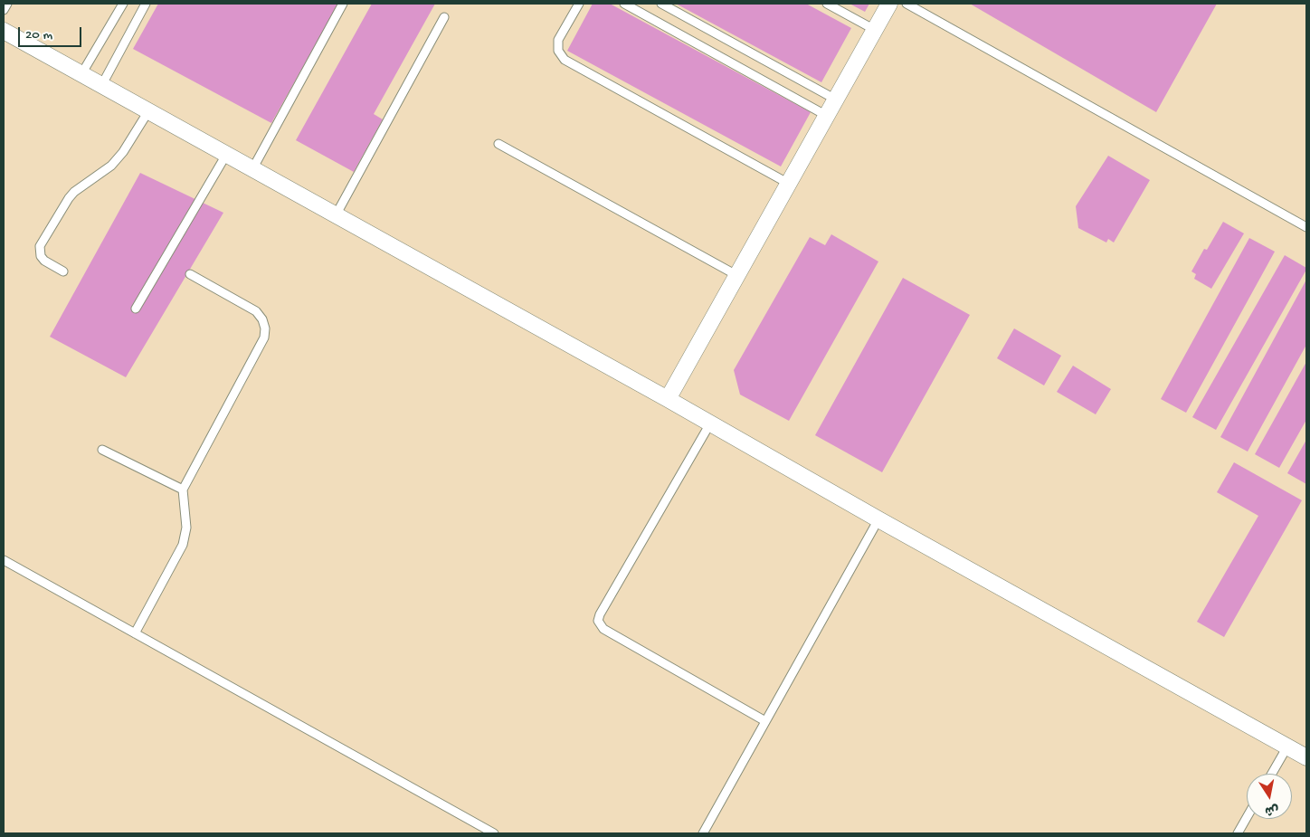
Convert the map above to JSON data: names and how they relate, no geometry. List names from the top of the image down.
{
  "scale_bar": "20 m",
  "north": "bottom"
}
